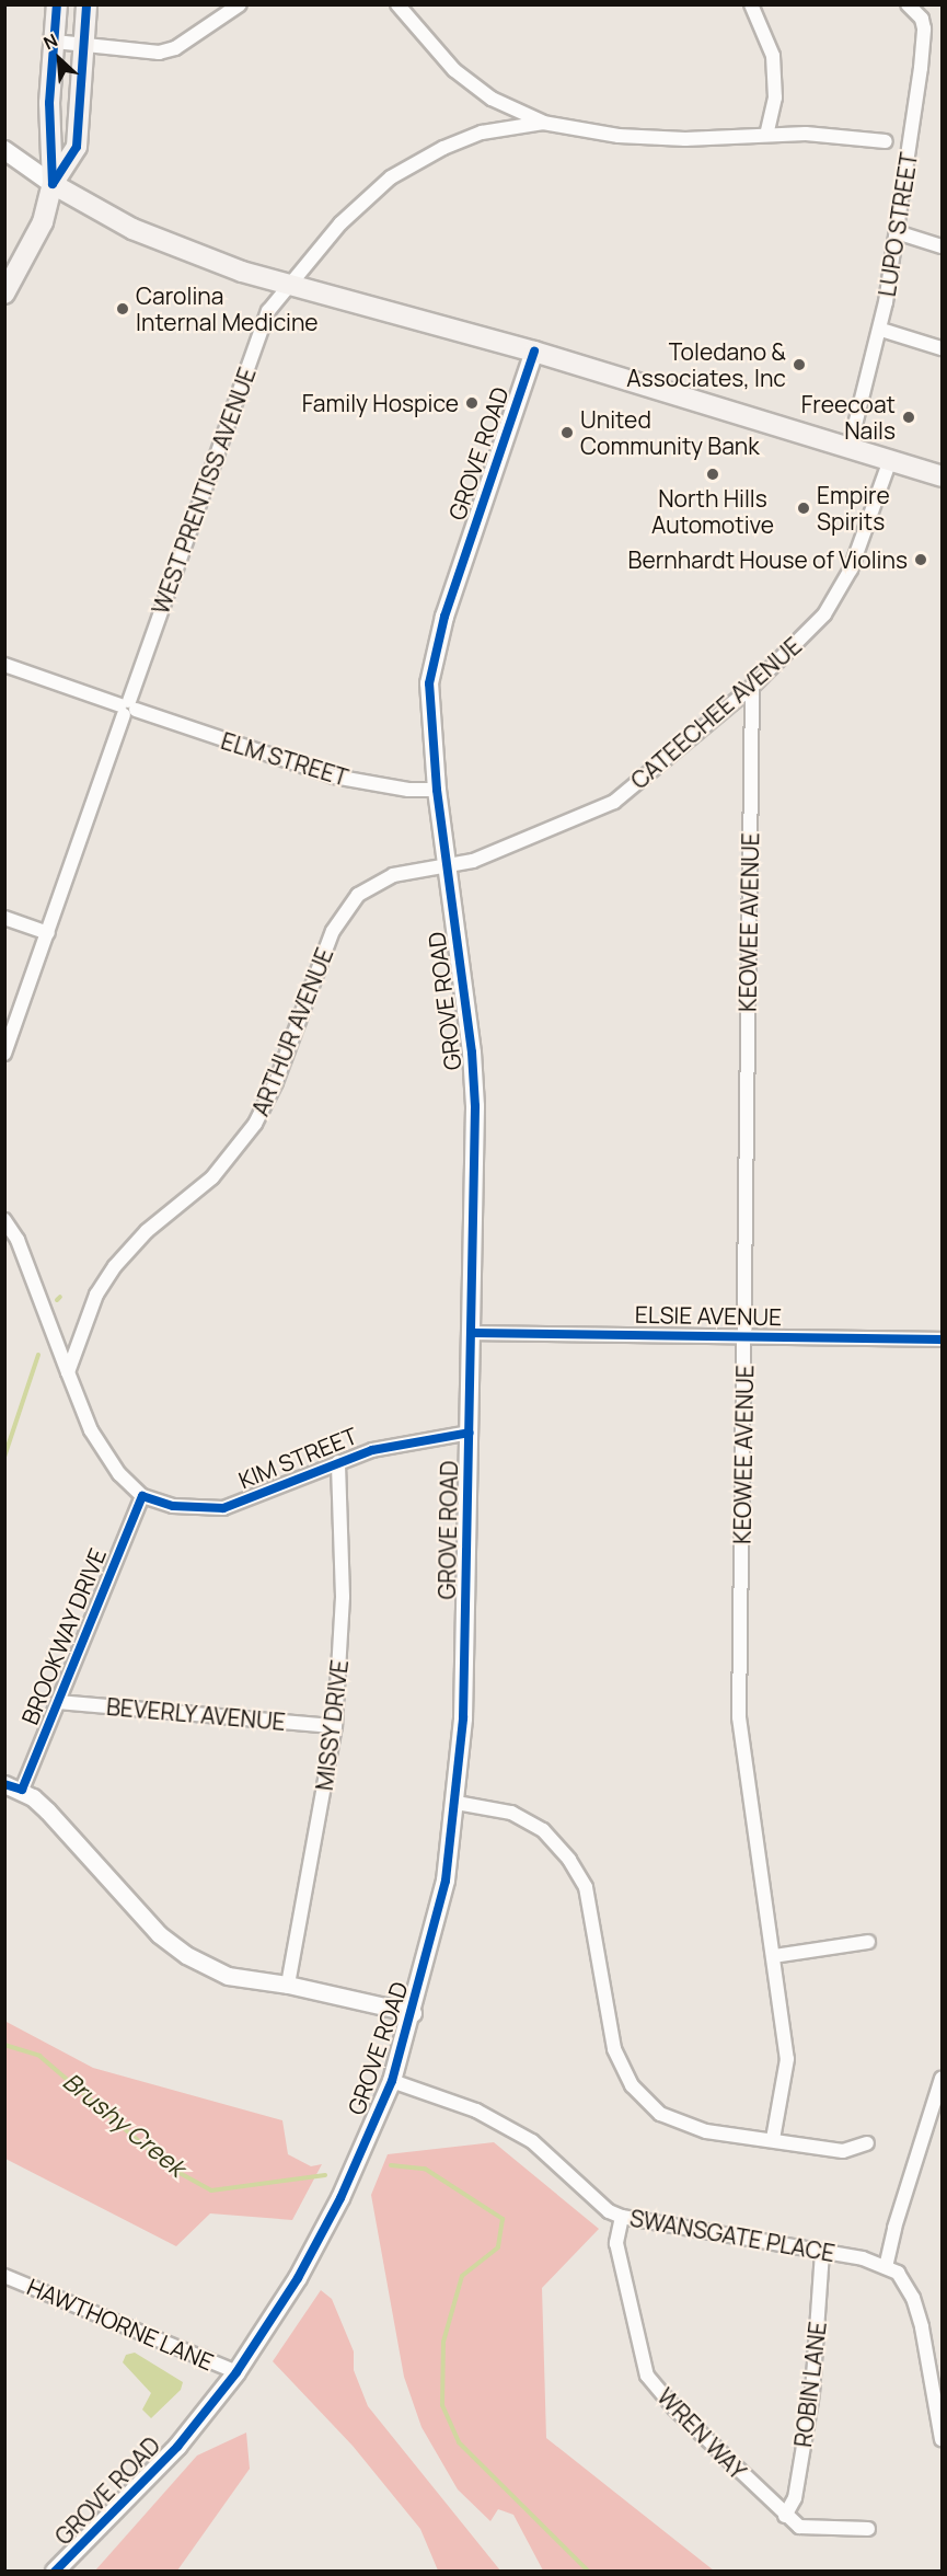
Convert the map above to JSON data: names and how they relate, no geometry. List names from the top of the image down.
{
  "streets": {
    "main road": ["GROVE ROAD"],
    "street": [
      "LUPO STREET",
      "WEST PRENTISS AVENUE",
      "CATEECHEE AVENUE",
      "ELM STREET",
      "KEOWEE AVENUE",
      "ARTHUR AVENUE",
      "ELSIE AVENUE",
      "KIM STREET",
      "BROOKWAY DRIVE",
      "BEVERLY AVENUE",
      "MISSY DRIVE",
      "SWANSGATE PLACE",
      "HAWTHORNE LANE",
      "ROBIN LANE",
      "WREN WAY"
    ]
  },
  "crossings": [
    ["GROVE ROAD", "CATEECHEE AVENUE"],
    ["GROVE ROAD", "ELM STREET"],
    ["GROVE ROAD", "ARTHUR AVENUE"],
    ["GROVE ROAD", "ELSIE AVENUE"],
    ["GROVE ROAD", "KIM STREET"],
    ["GROVE ROAD", "SWANSGATE PLACE"],
    ["GROVE ROAD", "HAWTHORNE LANE"],
    ["WEST PRENTISS AVENUE", "ELM STREET"],
    ["CATEECHEE AVENUE", "KEOWEE AVENUE"],
    ["CATEECHEE AVENUE", "ARTHUR AVENUE"],
    ["KEOWEE AVENUE", "ELSIE AVENUE"],
    ["KIM STREET", "BROOKWAY DRIVE"],
    ["KIM STREET", "MISSY DRIVE"],
    ["BROOKWAY DRIVE", "BEVERLY AVENUE"],
    ["BEVERLY AVENUE", "MISSY DRIVE"],
    ["SWANSGATE PLACE", "ROBIN LANE"],
    ["SWANSGATE PLACE", "WREN WAY"],
    ["ROBIN LANE", "WREN WAY"]
  ],
  "water": ["Brushy Creek"],
  "places": [
    "Carolina Internal Medicine",
    "Toledano & Associates, Inc",
    "Family Hospice",
    "Freecoat Nails",
    "United Community Bank",
    "North Hills Automotive",
    "Empire Spirits",
    "Bernhardt House of Violins"
  ],
  "north": "top left"
}
